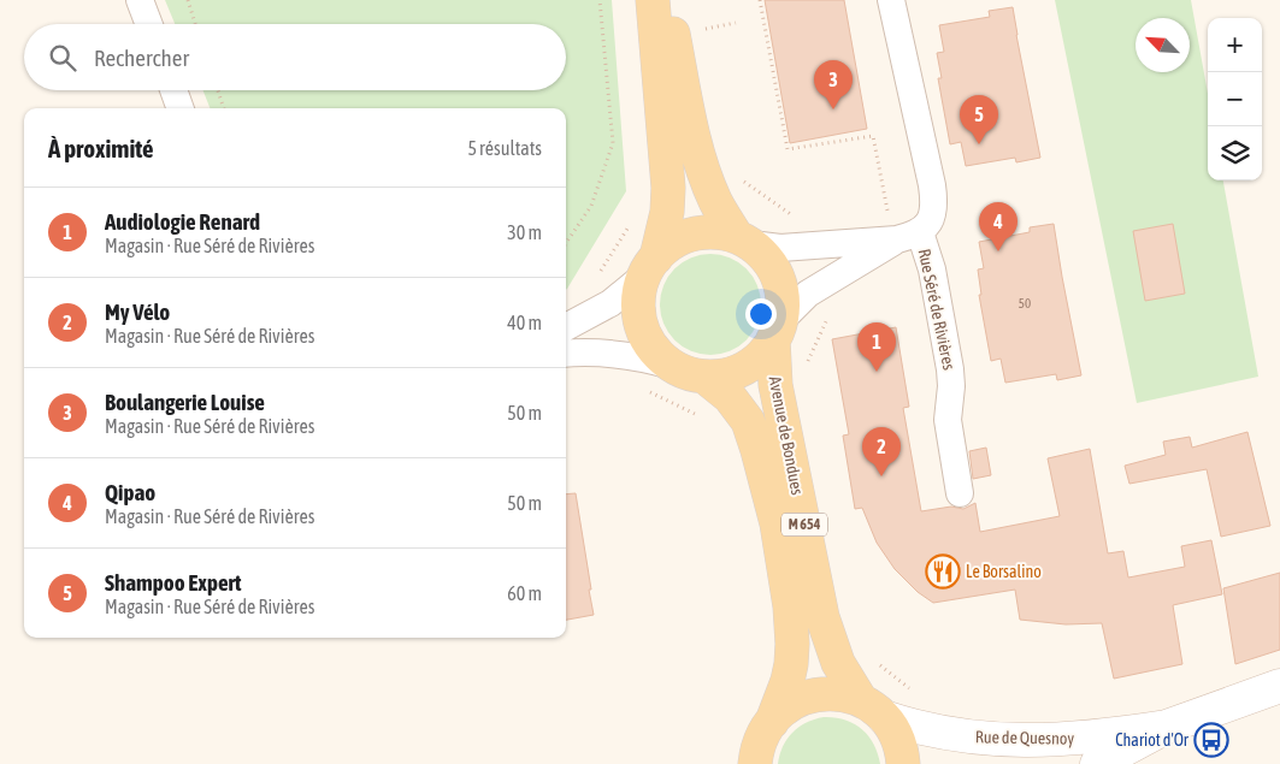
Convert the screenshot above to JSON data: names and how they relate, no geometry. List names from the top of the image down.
{
  "streets": {
    "main road": ["Avenue de Bondues", "M 654"],
    "street": ["Rue Séré de Rivières", "Rue de Quesnoy"]
  },
  "crossings": [
    ["Rue Séré de Rivières", "Avenue de Bondues"],
    ["Avenue de Bondues", "Rue de Quesnoy"]
  ],
  "places": {
    "restaurant": ["Le Borsalino"],
    "bus stop": ["Chariot d'Or"]
  },
  "house_numbers": ["50"],
  "north": "top left",
  "page": {
    "map_buttons": ["+", "−"],
    "search": "Rechercher",
    "pins": [
      "3",
      "5",
      "4",
      "1",
      "2"
    ],
    "heading": ["À proximité", "5 résultats"],
    "list": [
      {
        "mark": "1",
        "name": "Audiologie Renard",
        "note": "Magasin · Rue Séré de Rivières",
        "value": "30 m"
      },
      {
        "mark": "2",
        "name": "My Vélo",
        "note": "Magasin · Rue Séré de Rivières",
        "value": "40 m"
      },
      {
        "mark": "3",
        "name": "Boulangerie Louise",
        "note": "Magasin · Rue Séré de Rivières",
        "value": "50 m"
      },
      {
        "mark": "4",
        "name": "Qipao",
        "note": "Magasin · Rue Séré de Rivières",
        "value": "50 m"
      },
      {
        "mark": "5",
        "name": "Shampoo Expert",
        "note": "Magasin · Rue Séré de Rivières",
        "value": "60 m"
      }
    ]
  }
}
